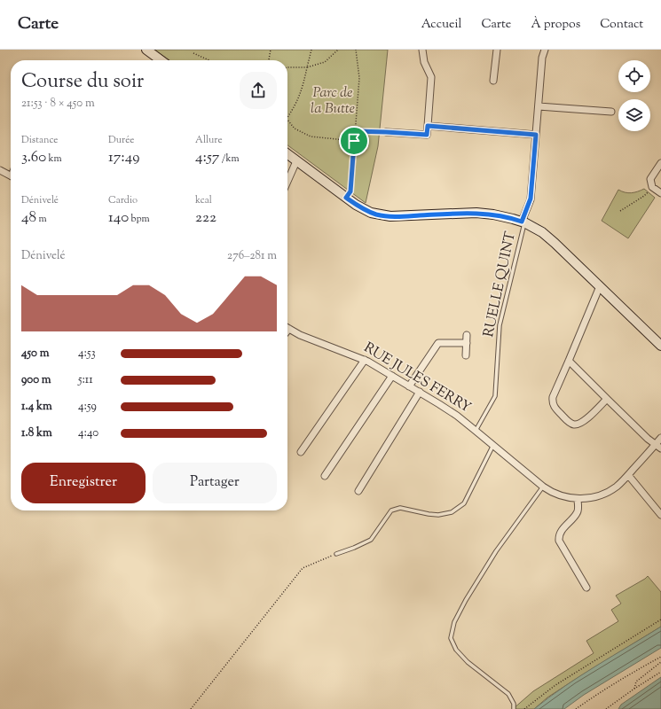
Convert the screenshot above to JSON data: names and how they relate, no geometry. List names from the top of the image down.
{
  "streets": {
    "street": ["RUE JULES FERRY"],
    "lane": ["RUELLE QUINT"]
  },
  "crossings": [
    ["RUELLE QUINT", "RUE JULES FERRY"]
  ],
  "parks": ["Parc de la Butte"],
  "page": {
    "header": "Carte",
    "nav": [
      "Accueil",
      "Carte",
      "À propos",
      "Contact"
    ],
    "heading": ["Course du soir", "21:53 · 8 × 450 m"],
    "stats": [
      ["Distance", "3.60 km"],
      ["Durée", "17:49"],
      ["Allure", "4:57 /km"],
      ["Dénivelé", "48 m"],
      ["Cardio", "140 bpm"],
      ["kcal", "222"]
    ],
    "chart": ["Dénivelé", "276–281 m"],
    "list": [
      {
        "name": "450 m",
        "note": "4:53"
      },
      {
        "name": "900 m",
        "note": "5:11"
      },
      {
        "name": "1.4 km",
        "note": "4:59"
      },
      {
        "name": "1.8 km",
        "note": "4:40"
      }
    ],
    "buttons": ["Enregistrer", "Partager"]
  }
}
